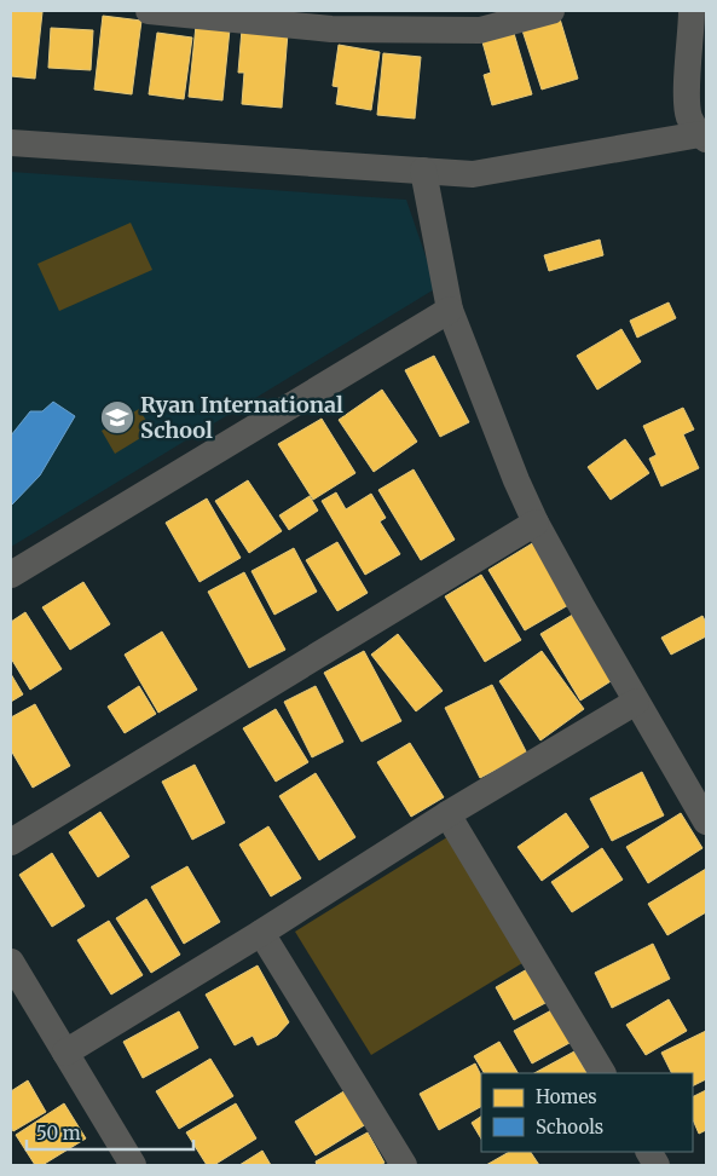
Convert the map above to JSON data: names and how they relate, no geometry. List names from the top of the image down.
{
  "places": {
    "school or university": ["Ryan International School"]
  },
  "legend": ["Homes", "Schools"],
  "scale_bar": "50 m"
}
